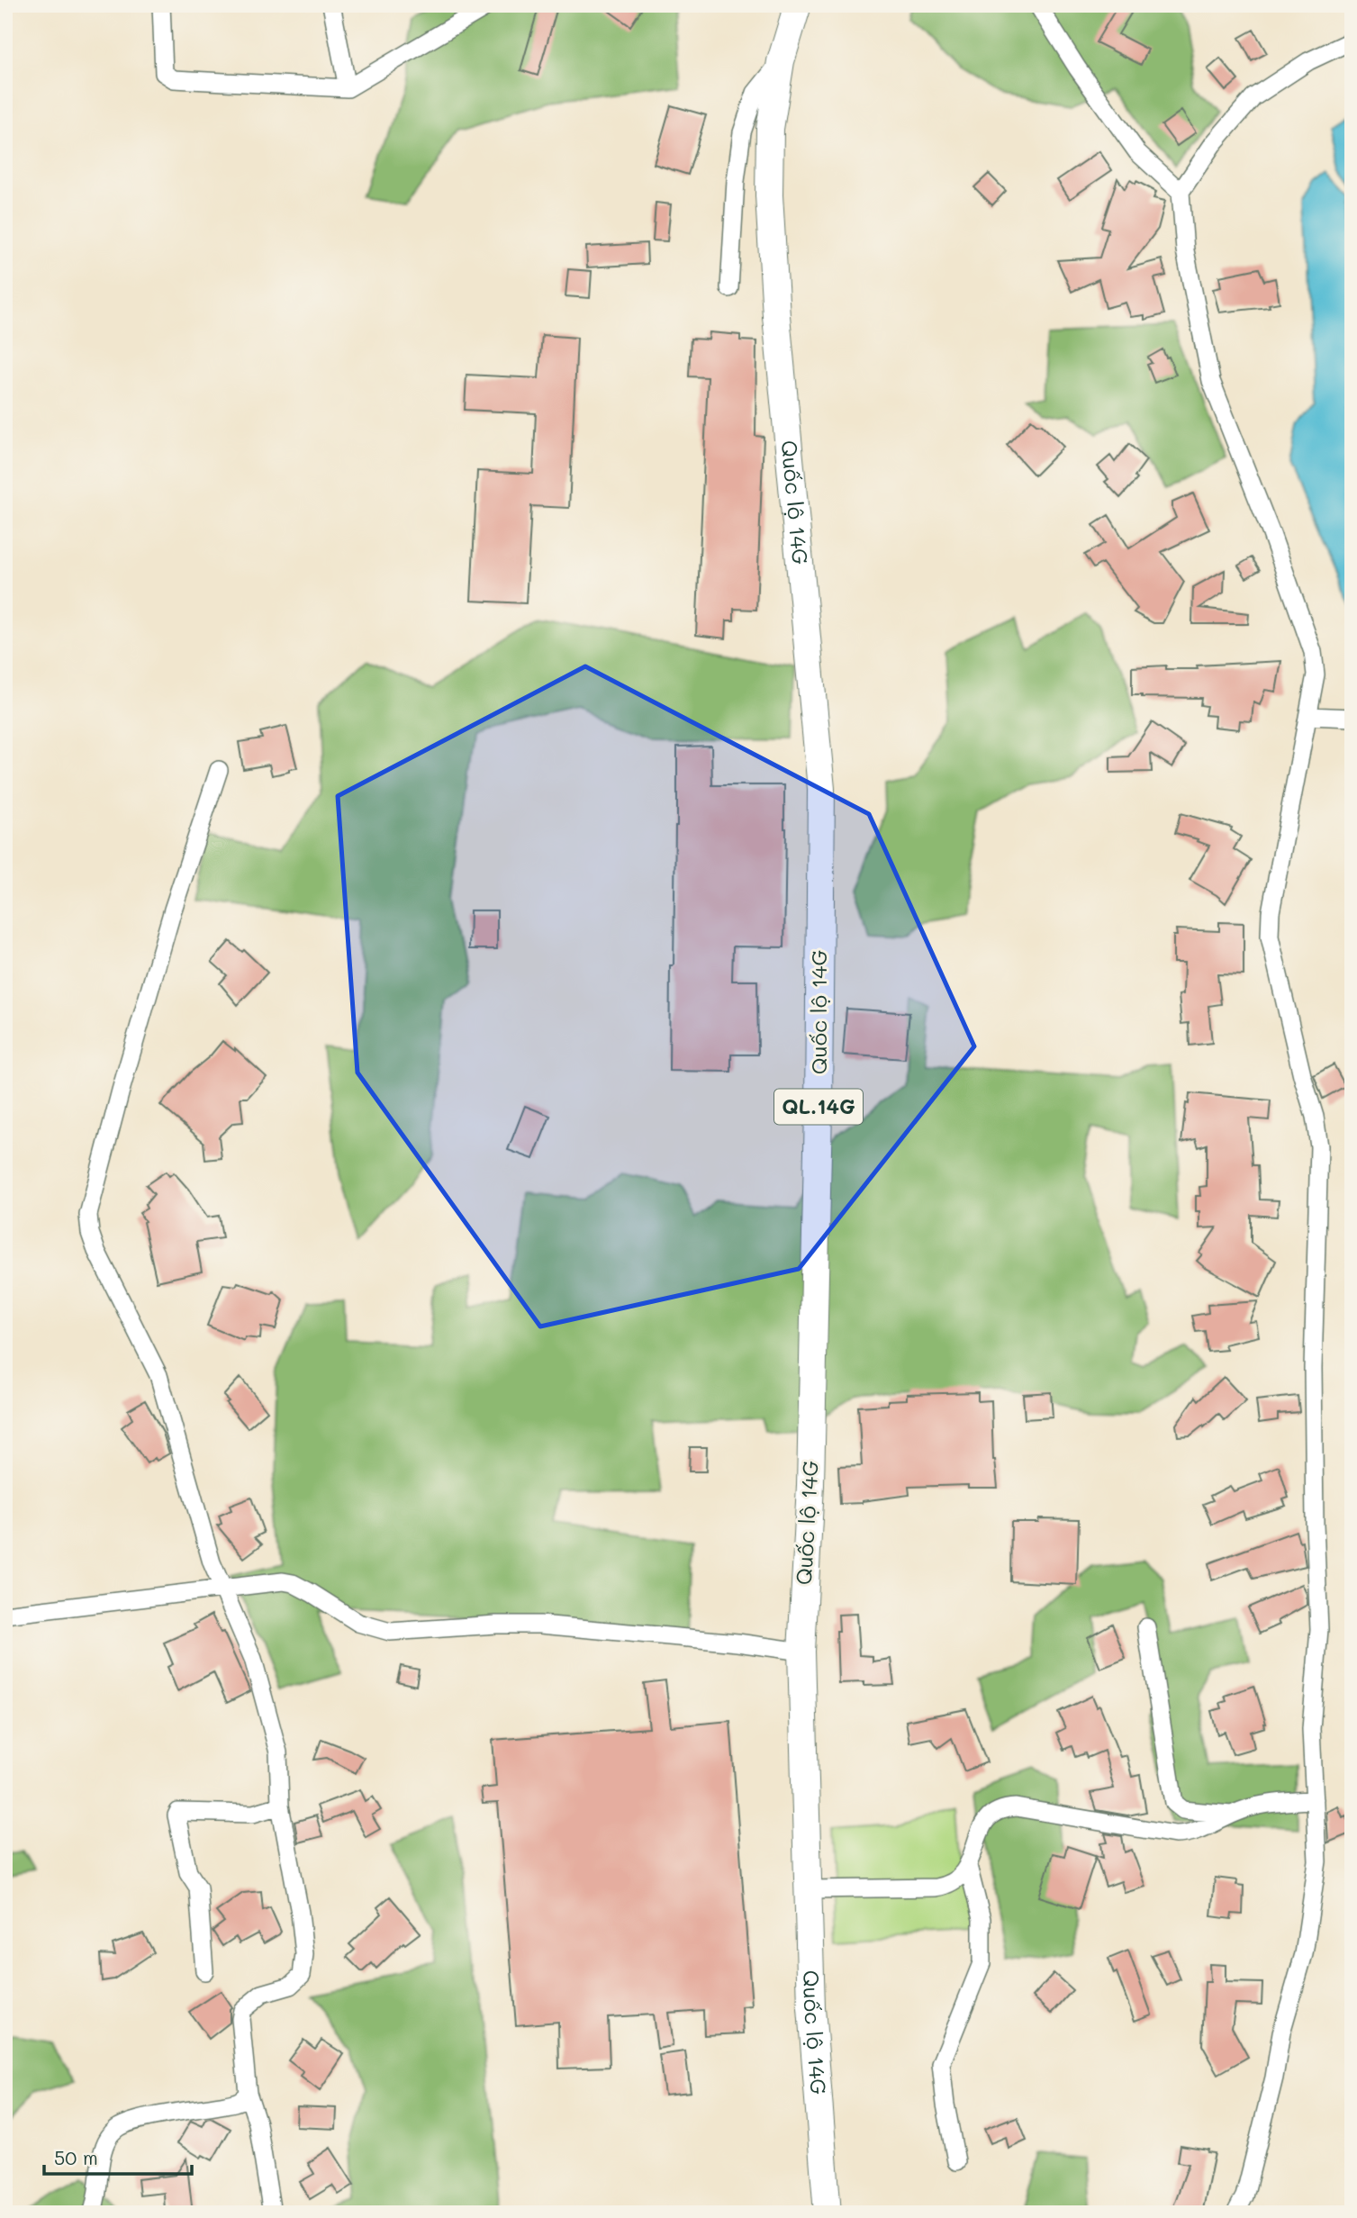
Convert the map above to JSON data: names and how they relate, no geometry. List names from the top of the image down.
{
  "streets": {
    "main road": ["Quốc lộ 14G", "QL.14G"]
  },
  "scale_bar": "50 m"
}
